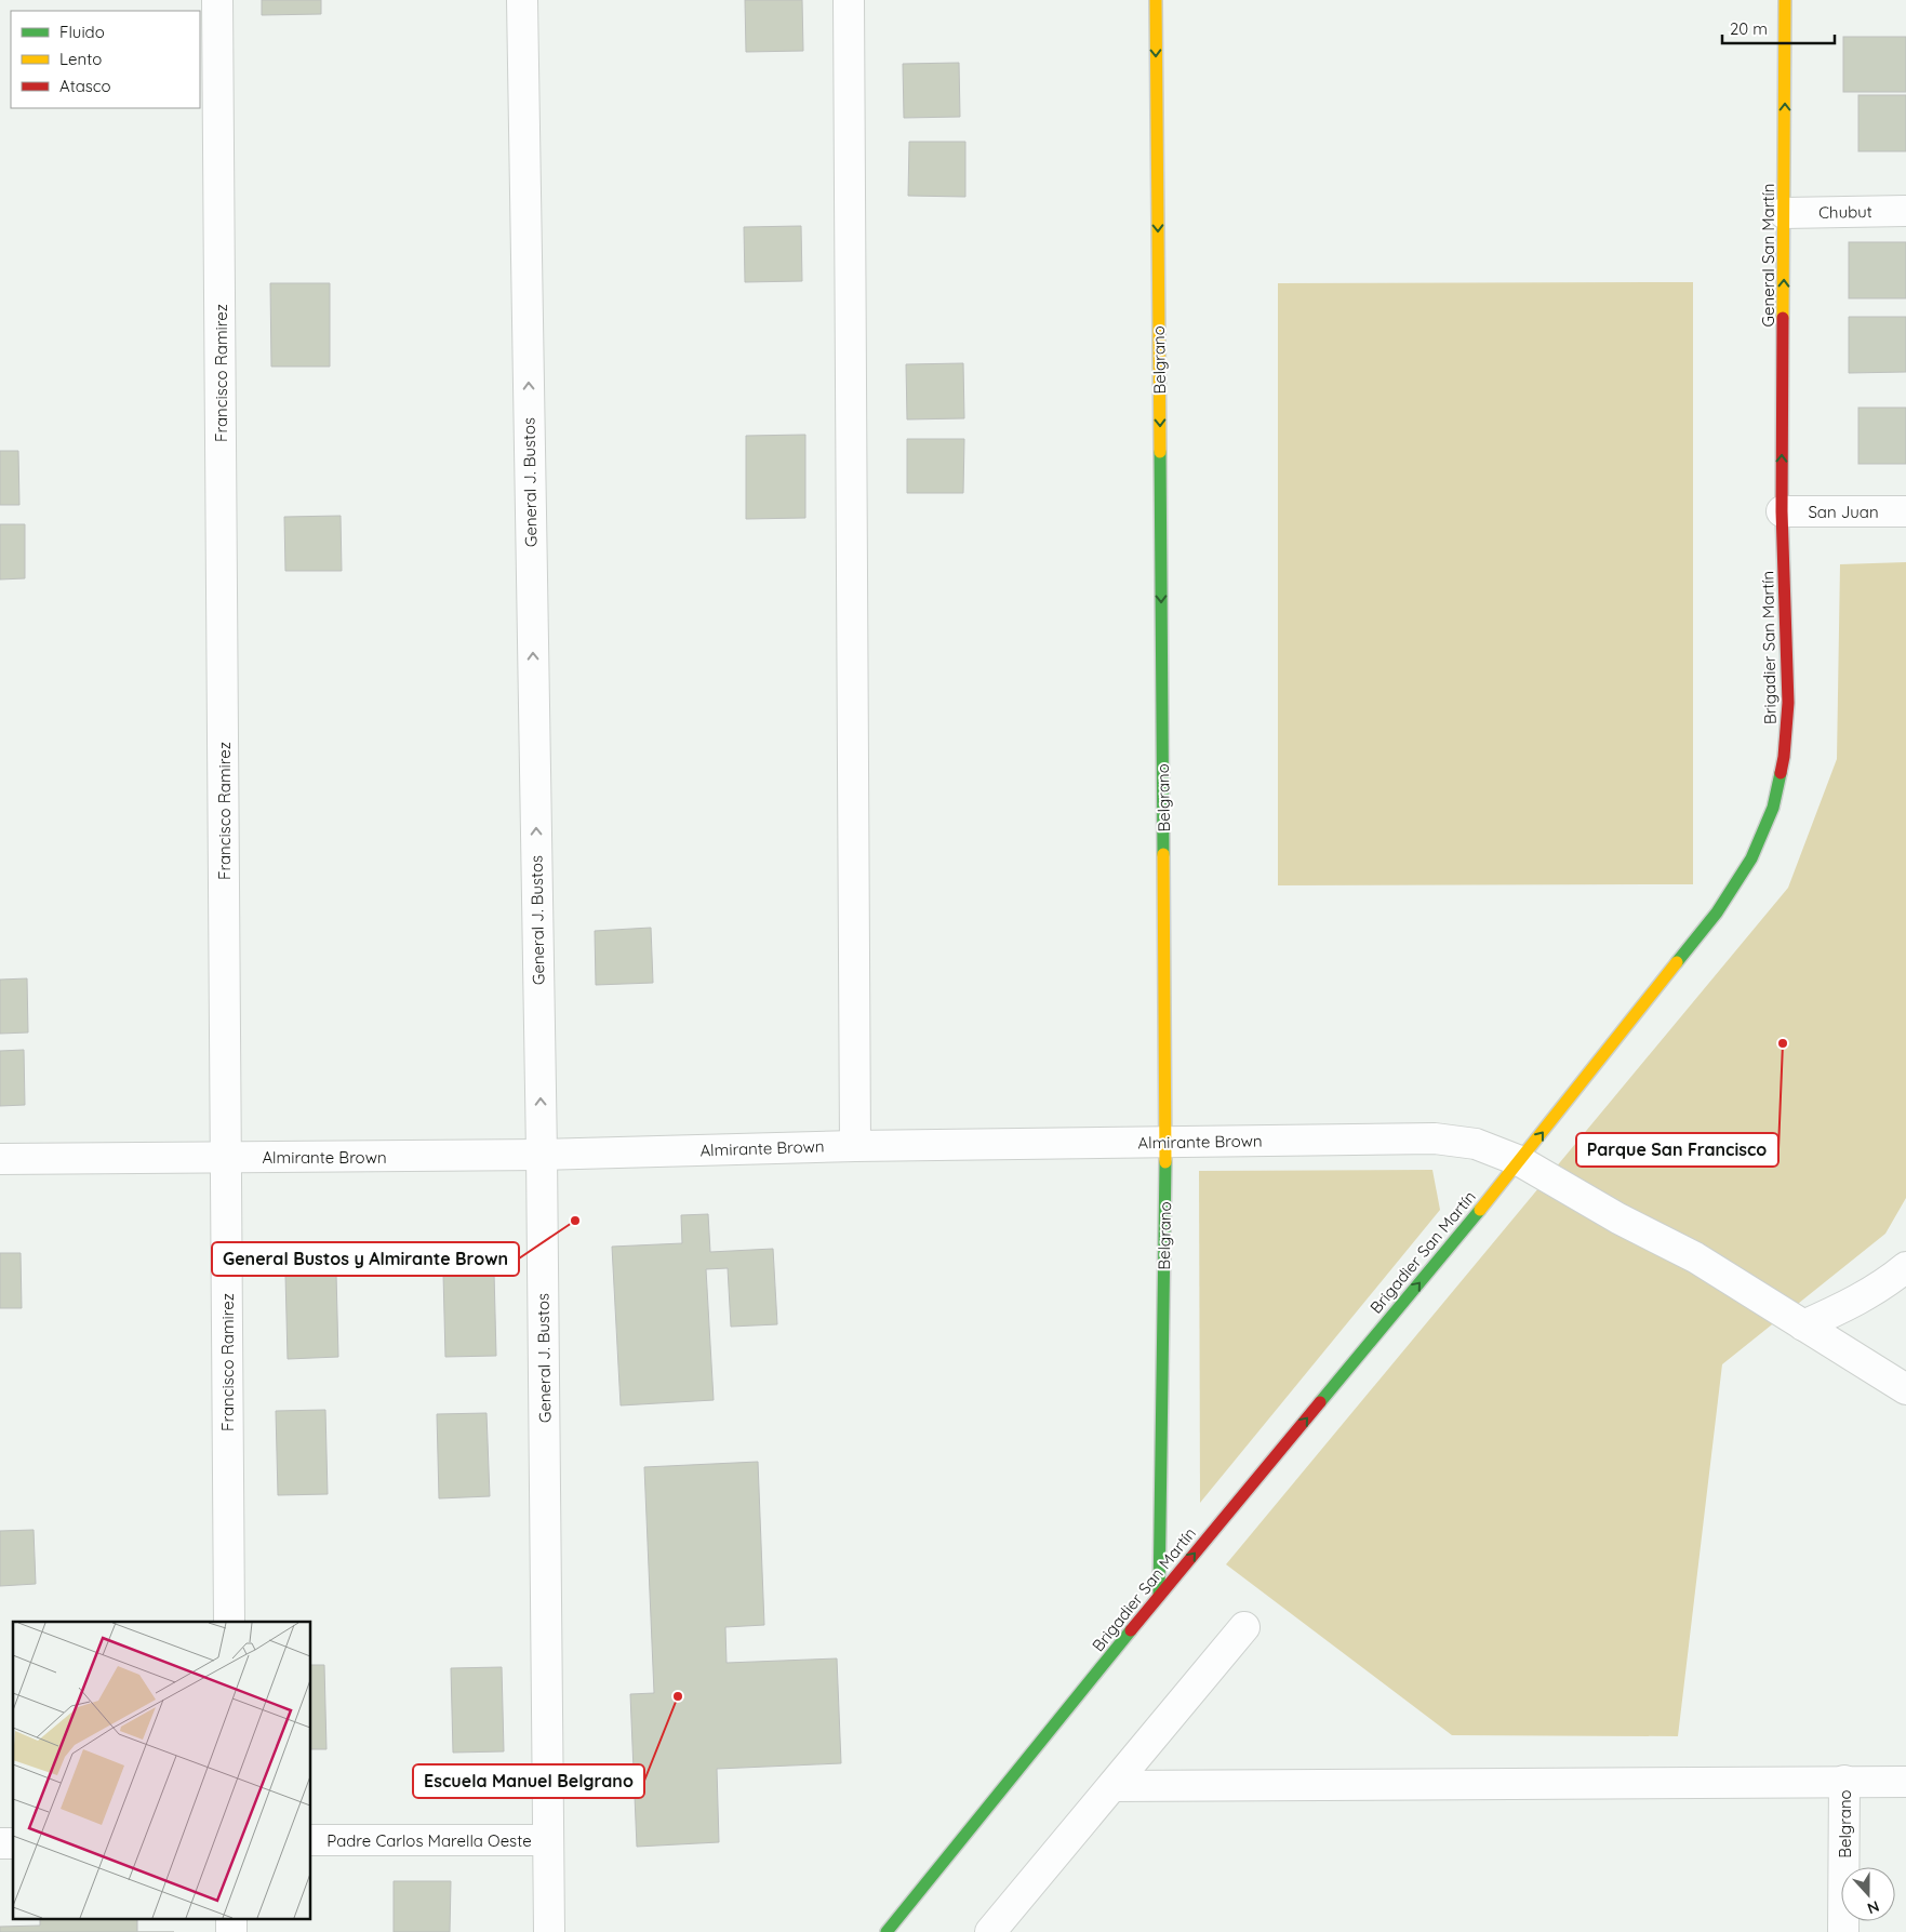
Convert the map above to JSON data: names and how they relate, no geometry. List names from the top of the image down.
{
  "streets": {
    "main road": ["General San Martín", "Belgrano", "Brigadier San Martín"],
    "street": [
      "Chubut",
      "Francisco Ramirez",
      "General J. Bustos",
      "San Juan",
      "Almirante Brown",
      "Padre Carlos Marella Oeste"
    ]
  },
  "crossings": [
    ["Chubut", "General San Martín"],
    ["General San Martín", "San Juan"],
    ["General San Martín", "Brigadier San Martín"],
    ["Belgrano", "Brigadier San Martín"],
    ["Belgrano", "Almirante Brown"],
    ["Francisco Ramirez", "Almirante Brown"],
    ["General J. Bustos", "Almirante Brown"],
    ["General J. Bustos", "Padre Carlos Marella Oeste"],
    ["San Juan", "Brigadier San Martín"],
    ["Brigadier San Martín", "Almirante Brown"]
  ],
  "one_way": [
    "General San Martín",
    "Belgrano",
    "General J. Bustos",
    "Brigadier San Martín"
  ],
  "places": ["Parque San Francisco", "General Bustos y Almirante Brown", "Escuela Manuel Belgrano"],
  "legend": ["Fluido", "Lento", "Atasco"],
  "scale_bar": "20 m",
  "north": "bottom"
}
